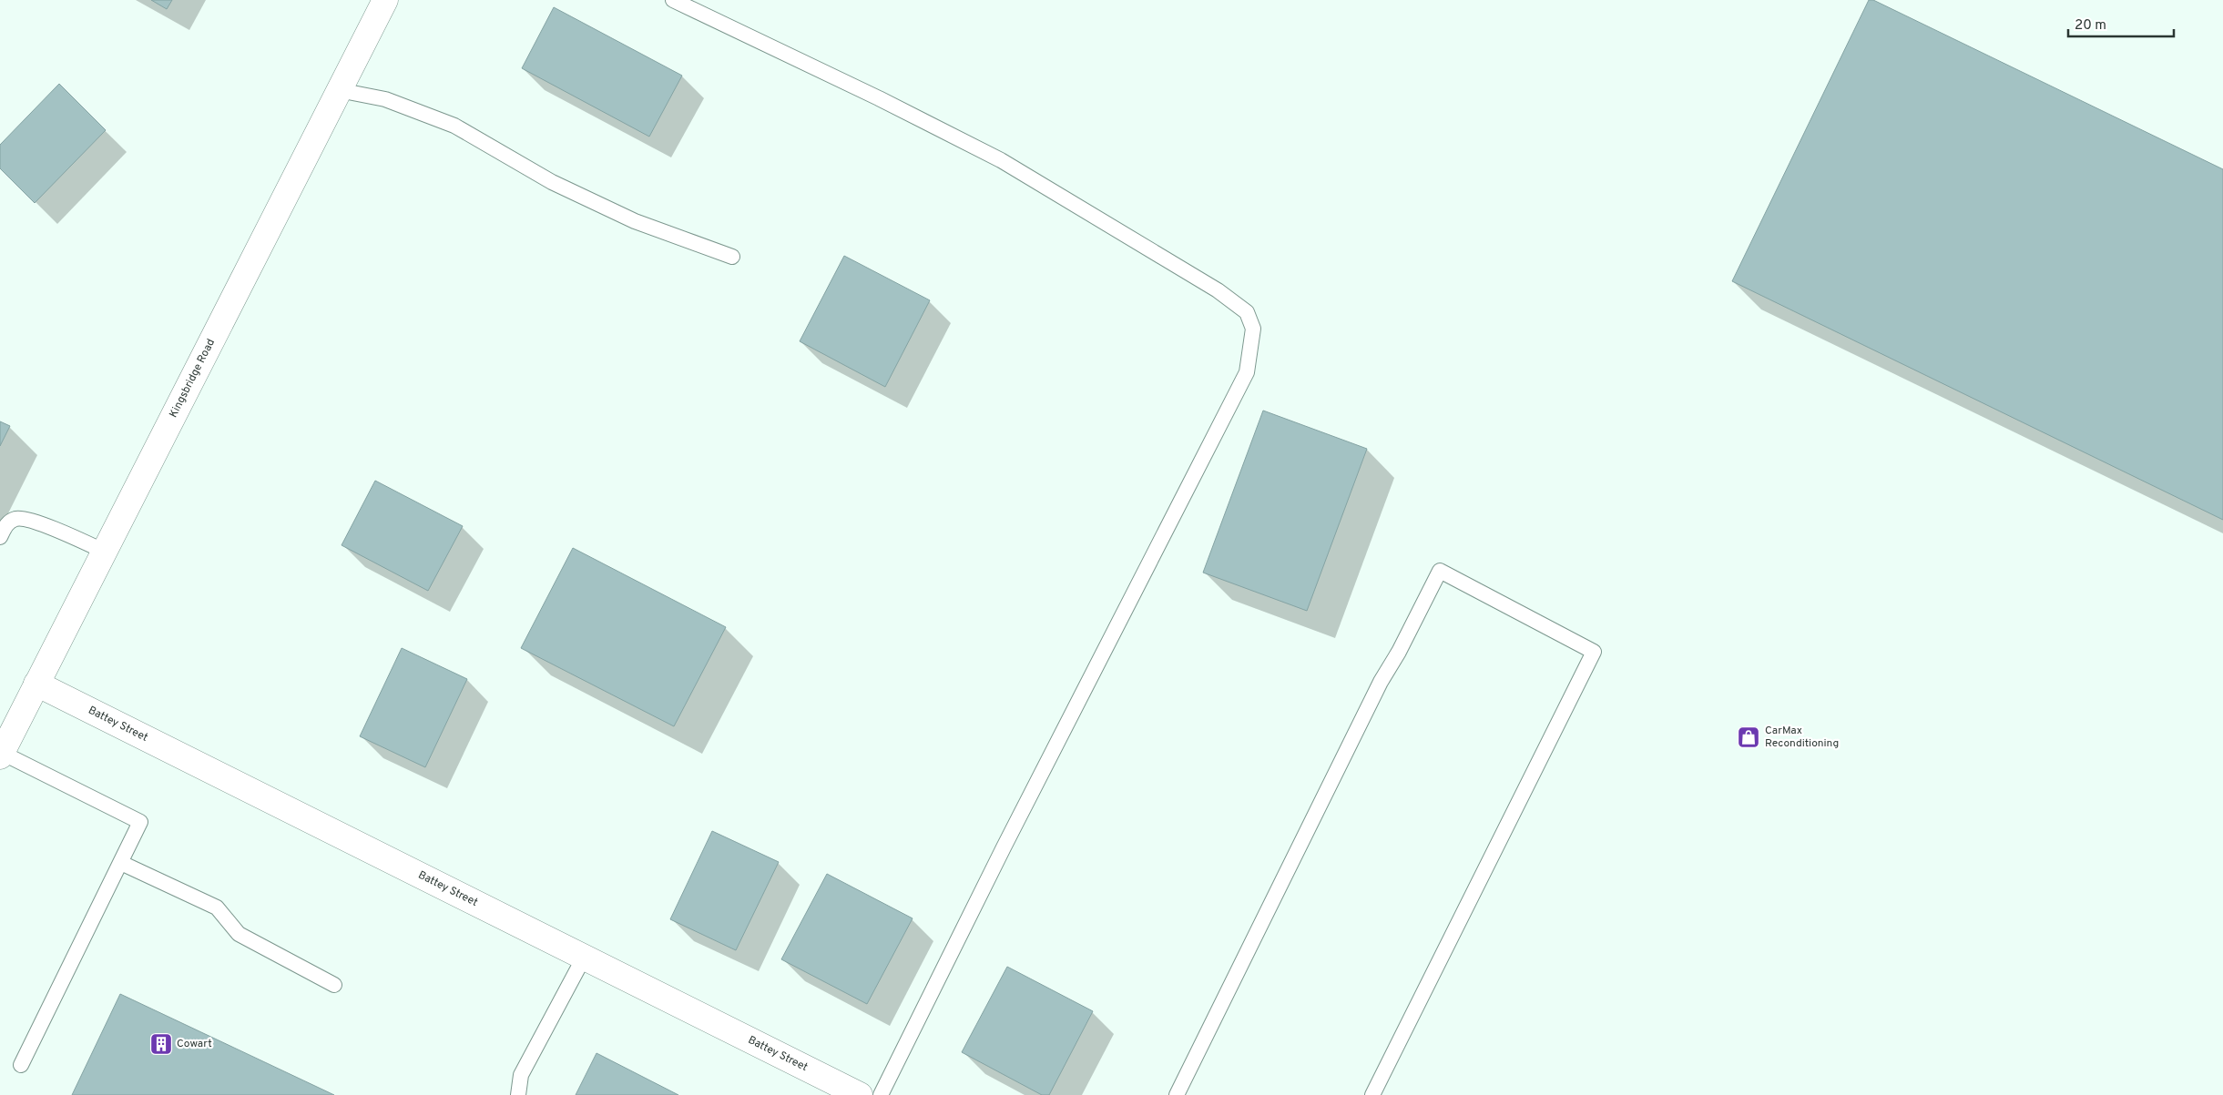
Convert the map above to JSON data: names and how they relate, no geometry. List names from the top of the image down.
{
  "streets": {
    "street": ["Kingsbridge Road", "Battey Street"]
  },
  "crossings": [
    ["Kingsbridge Road", "Battey Street"]
  ],
  "places": {
    "shop": ["CarMax Reconditioning"],
    "building": ["Cowart"]
  },
  "scale_bar": "20 m"
}
